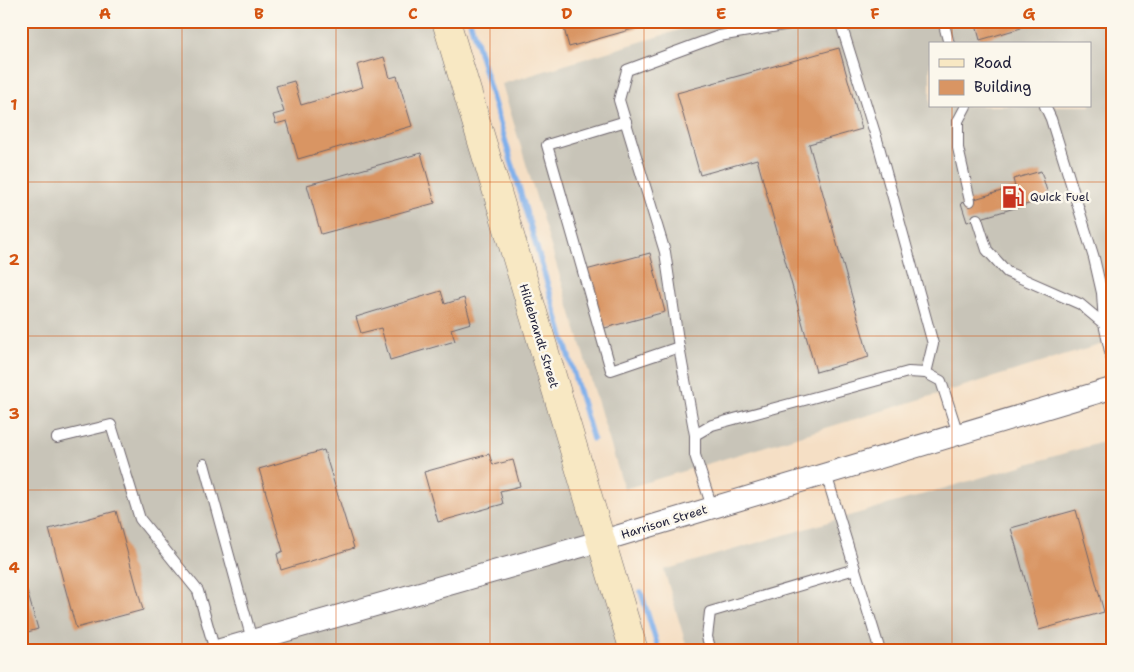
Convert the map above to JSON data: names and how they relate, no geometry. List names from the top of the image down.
{
  "streets": {
    "street": ["Hildebrandt Street", "Harrison Street"]
  },
  "crossings": [
    ["Hildebrandt Street", "Harrison Street"]
  ],
  "places": {
    "fuel station": ["Quick Fuel"]
  },
  "legend": ["Road", "Building"],
  "grid": {
    "columns": [
      "A",
      "B",
      "C",
      "D",
      "E",
      "F",
      "G"
    ],
    "rows": [
      "1",
      "2",
      "3",
      "4"
    ]
  }
}
